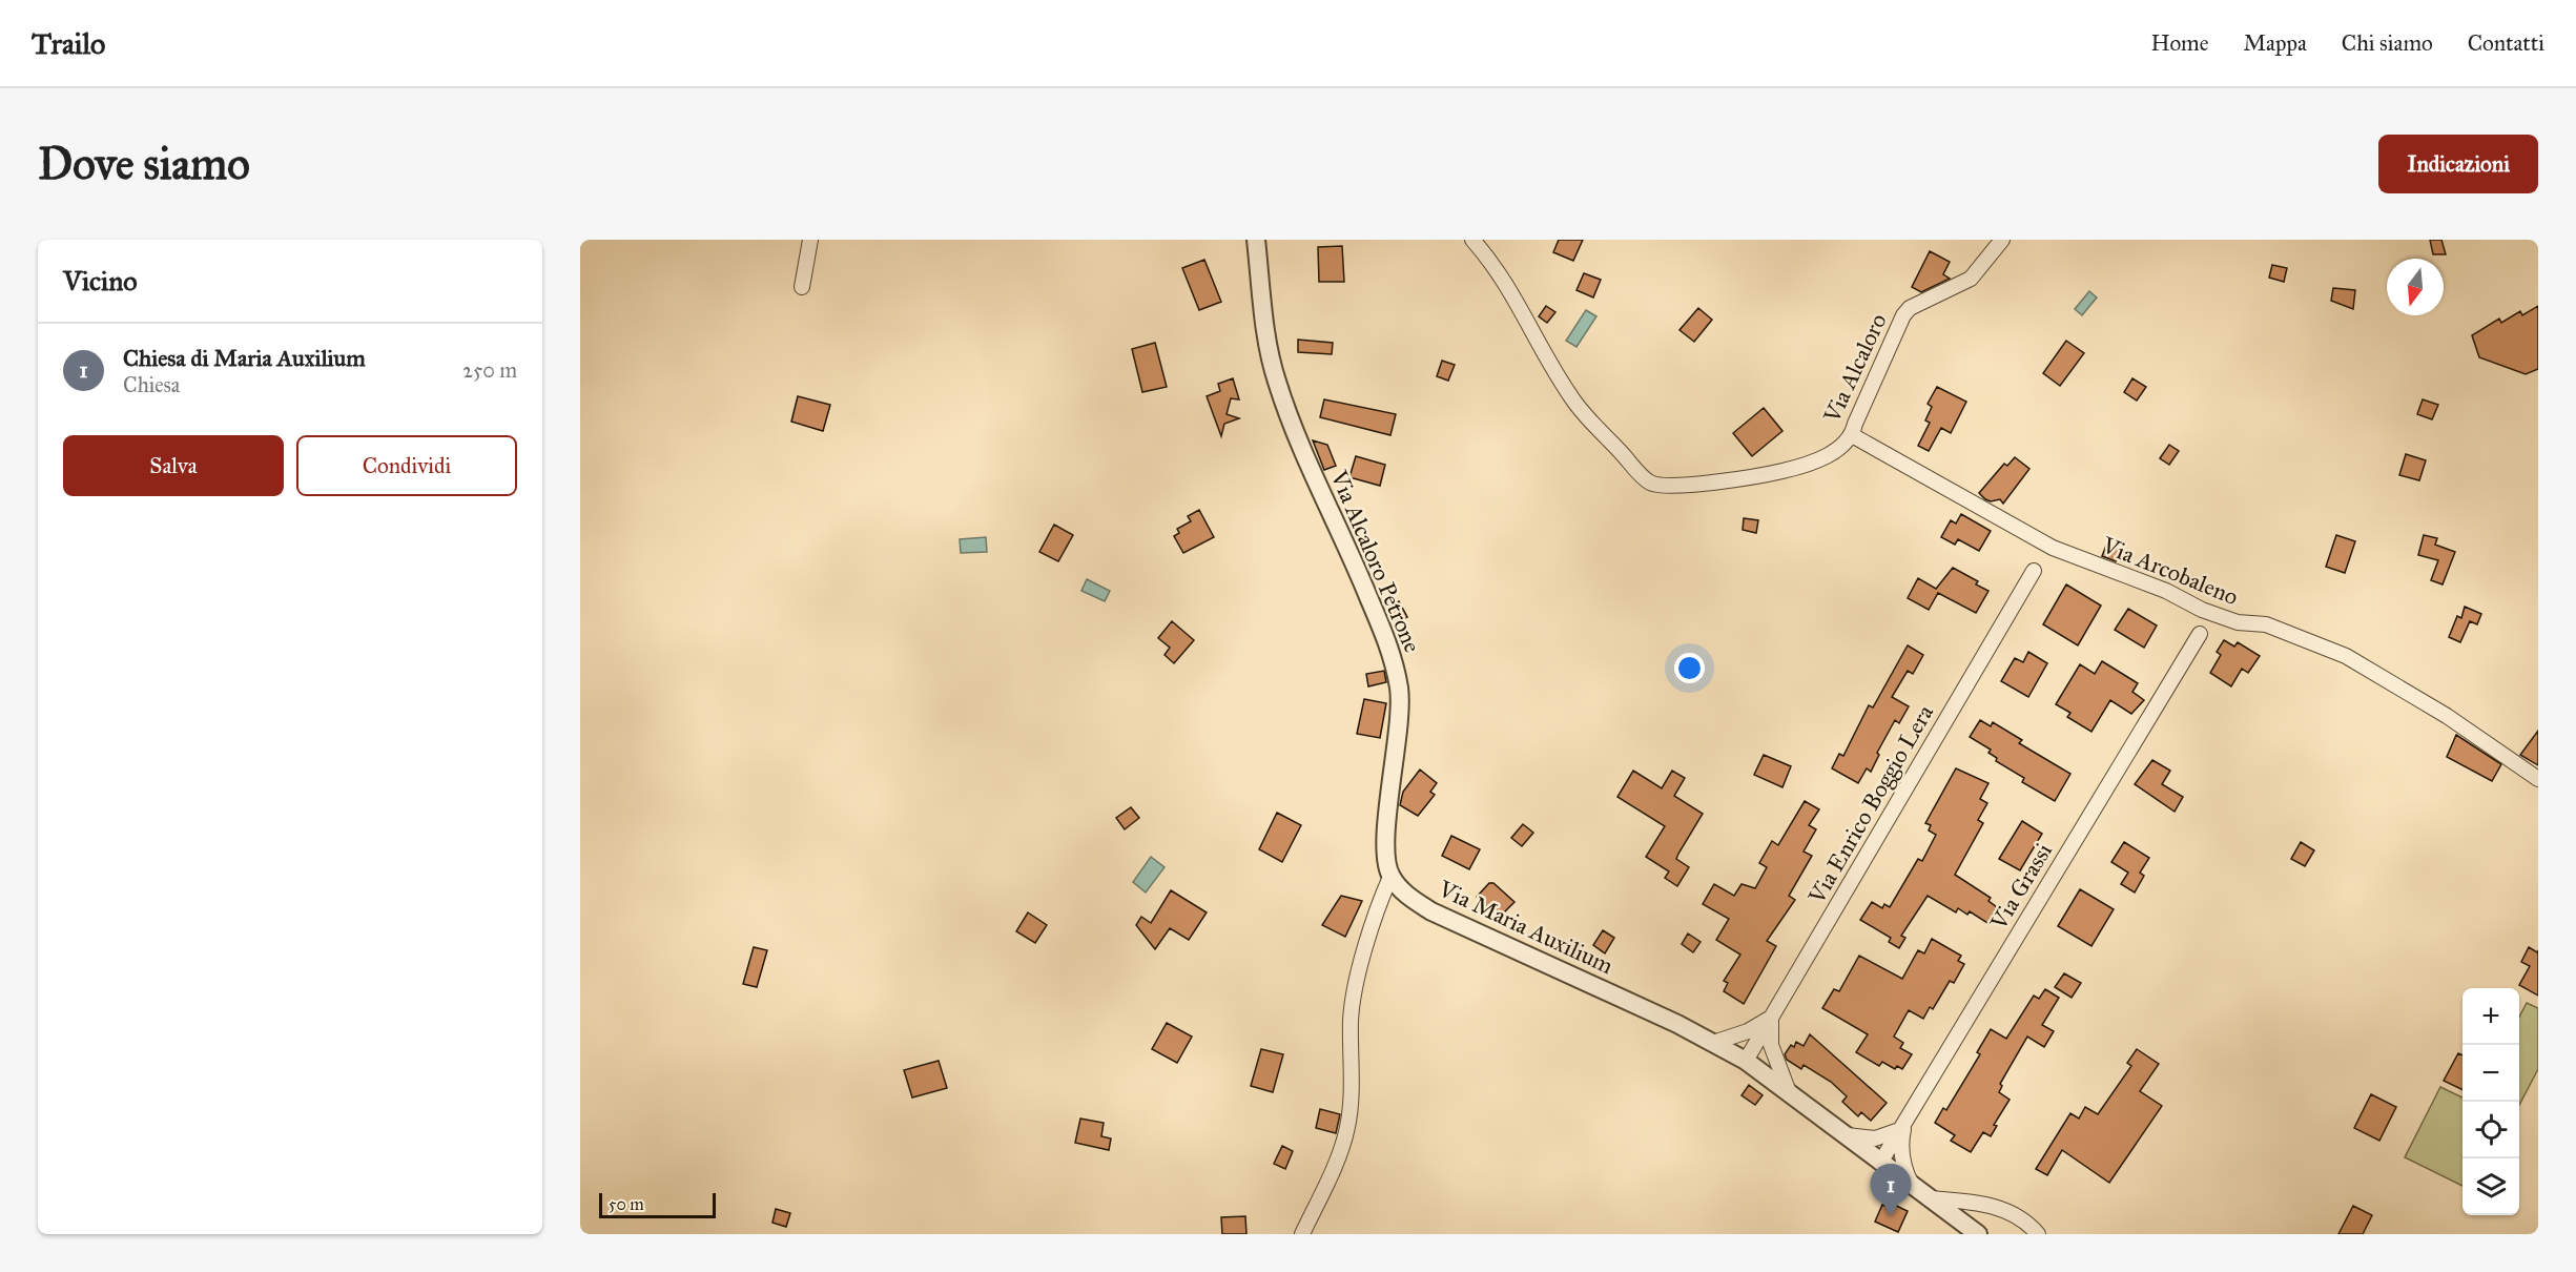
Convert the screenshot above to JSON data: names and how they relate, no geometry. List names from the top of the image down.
{
  "streets": {
    "street": [
      "Via Alcaloro",
      "Via Alcaloro Petrone",
      "Via Arcobaleno",
      "Via Enrico Boggio Lera",
      "Via Grassi",
      "Via Maria Auxilium"
    ]
  },
  "crossings": [
    ["Via Alcaloro", "Via Arcobaleno"],
    ["Via Alcaloro Petrone", "Via Maria Auxilium"],
    ["Via Enrico Boggio Lera", "Via Maria Auxilium"],
    ["Via Grassi", "Via Maria Auxilium"]
  ],
  "scale_bar": "50 m",
  "north": "bottom",
  "page": {
    "header": "Trailo",
    "nav": [
      "Home",
      "Mappa",
      "Chi siamo",
      "Contatti"
    ],
    "buttons": [
      "Indicazioni",
      ["Salva", "Condividi"]
    ],
    "title": "Dove siamo",
    "heading": "Vicino",
    "list": [
      {
        "mark": "1",
        "name": "Chiesa di Maria Auxilium",
        "note": "Chiesa",
        "value": "250 m"
      }
    ],
    "map_buttons": ["+", "−"],
    "pins": "1",
    "scale": "50 m"
  }
}
